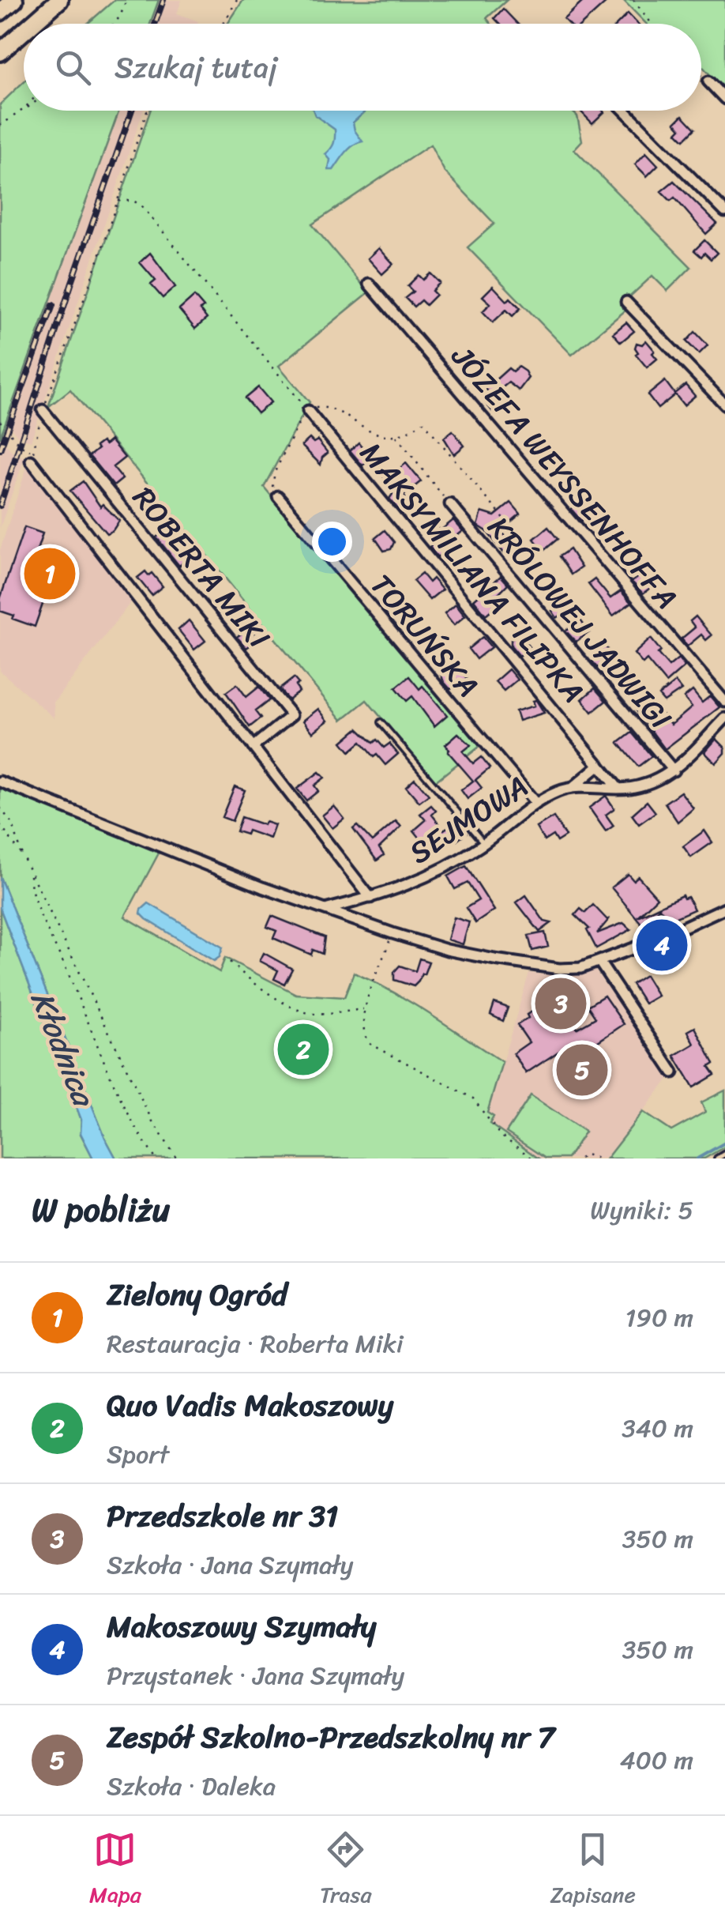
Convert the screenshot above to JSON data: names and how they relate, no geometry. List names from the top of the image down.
{
  "streets": {
    "street": [
      "JÓZEFA WEYSSENHOFFA",
      "ROBERTA MIKI",
      "MAKSYMILIANA FILIPKA",
      "KRÓLOWEJ JADWIGI",
      "TORUŃSKA",
      "SEJMOWA"
    ]
  },
  "crossings": [
    ["MAKSYMILIANA FILIPKA", "SEJMOWA"],
    ["KRÓLOWEJ JADWIGI", "SEJMOWA"],
    ["TORUŃSKA", "SEJMOWA"]
  ],
  "water": ["Kłodnica"],
  "page": {
    "search": "Szukaj tutaj",
    "pins": [
      "1",
      "4",
      "3",
      "2",
      "5"
    ],
    "heading": ["W pobliżu", "Wyniki: 5"],
    "list": [
      {
        "mark": "1",
        "name": "Zielony Ogród",
        "note": "Restauracja · Roberta Miki",
        "value": "190 m"
      },
      {
        "mark": "2",
        "name": "Quo Vadis Makoszowy",
        "note": "Sport",
        "value": "340 m"
      },
      {
        "mark": "3",
        "name": "Przedszkole nr 31",
        "note": "Szkoła · Jana Szymały",
        "value": "350 m"
      },
      {
        "mark": "4",
        "name": "Makoszowy Szymały",
        "note": "Przystanek · Jana Szymały",
        "value": "350 m"
      },
      {
        "mark": "5",
        "name": "Zespół Szkolno-Przedszkolny nr 7",
        "note": "Szkoła · Daleka",
        "value": "400 m"
      }
    ],
    "nav": ["Mapa", "Trasa", "Zapisane"]
  }
}
